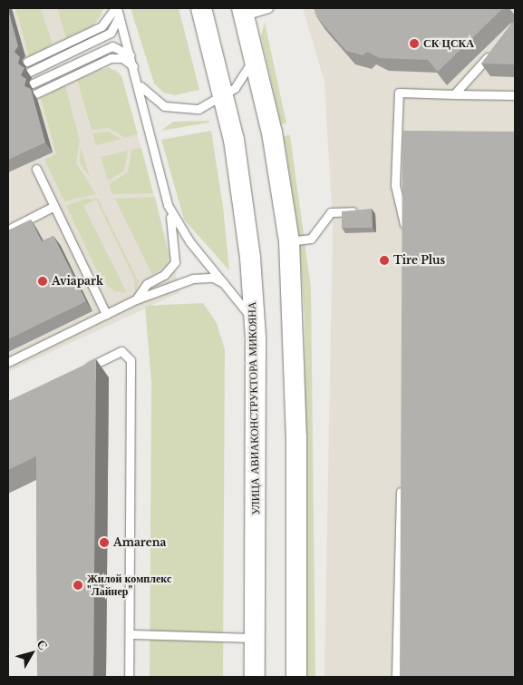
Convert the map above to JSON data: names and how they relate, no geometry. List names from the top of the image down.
{
  "streets": {
    "street": ["УЛИЦА АВИАКОНСТРУКТОРА МИКОЯНА"]
  },
  "places": [
    "СК ЦСКА",
    "Tire Plus",
    "Aviapark",
    "Amarena",
    "Жилой комплекс \"Лайнер\""
  ],
  "north": "top right"
}
